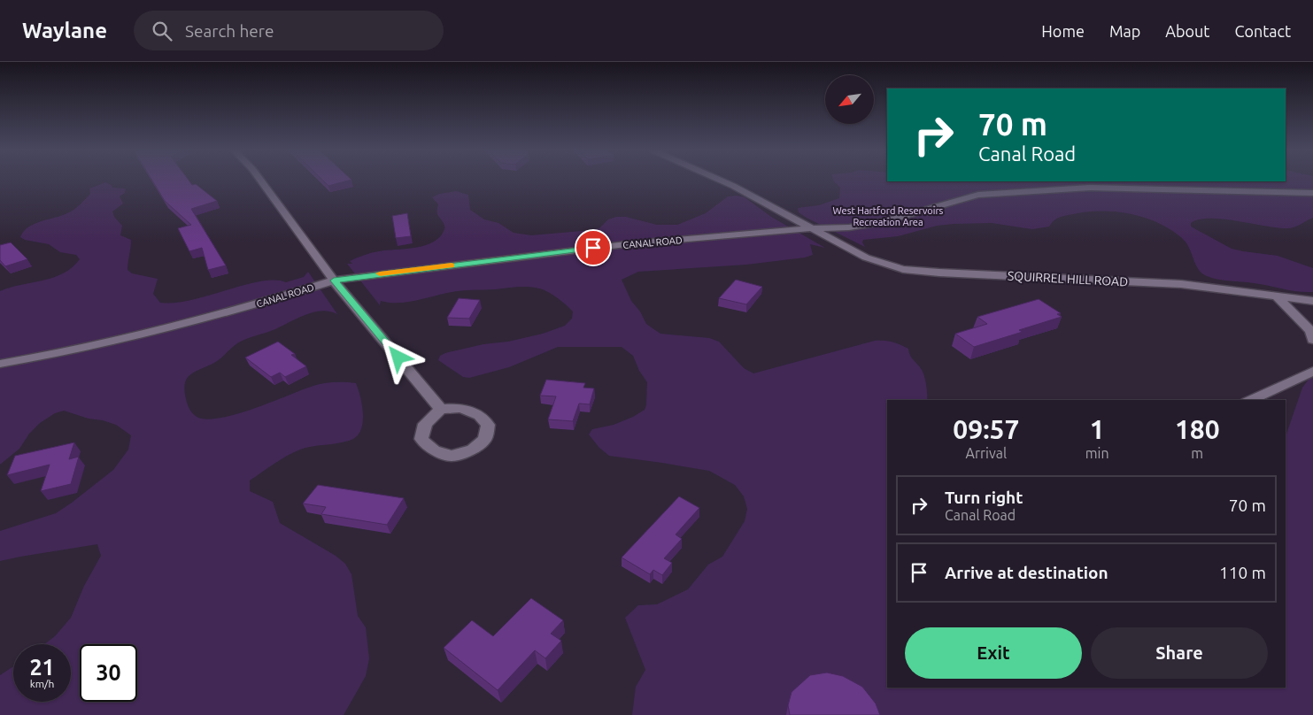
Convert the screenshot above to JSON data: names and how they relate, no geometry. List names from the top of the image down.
{
  "streets": {
    "street": ["CANAL ROAD", "SQUIRREL HILL ROAD"]
  },
  "crossings": [
    ["CANAL ROAD", "SQUIRREL HILL ROAD"]
  ],
  "parks": ["West Hartford Reservoirs Recreation Area"],
  "north": "bottom left",
  "page": {
    "header": "Waylane",
    "search": "Search here",
    "nav": [
      "Home",
      "Map",
      "About",
      "Contact"
    ],
    "turn": ["70 m", "Canal Road"],
    "eta": [
      "09:57",
      "Arrival",
      "1",
      "min",
      "180",
      "m"
    ],
    "list": [
      {
        "name": "Turn right",
        "note": "Canal Road",
        "value": "70 m"
      },
      {
        "name": "Arrive at destination",
        "value": "110 m"
      }
    ],
    "buttons": ["Exit", "Share"],
    "speed": "21 km/h",
    "limit": "30"
  }
}
